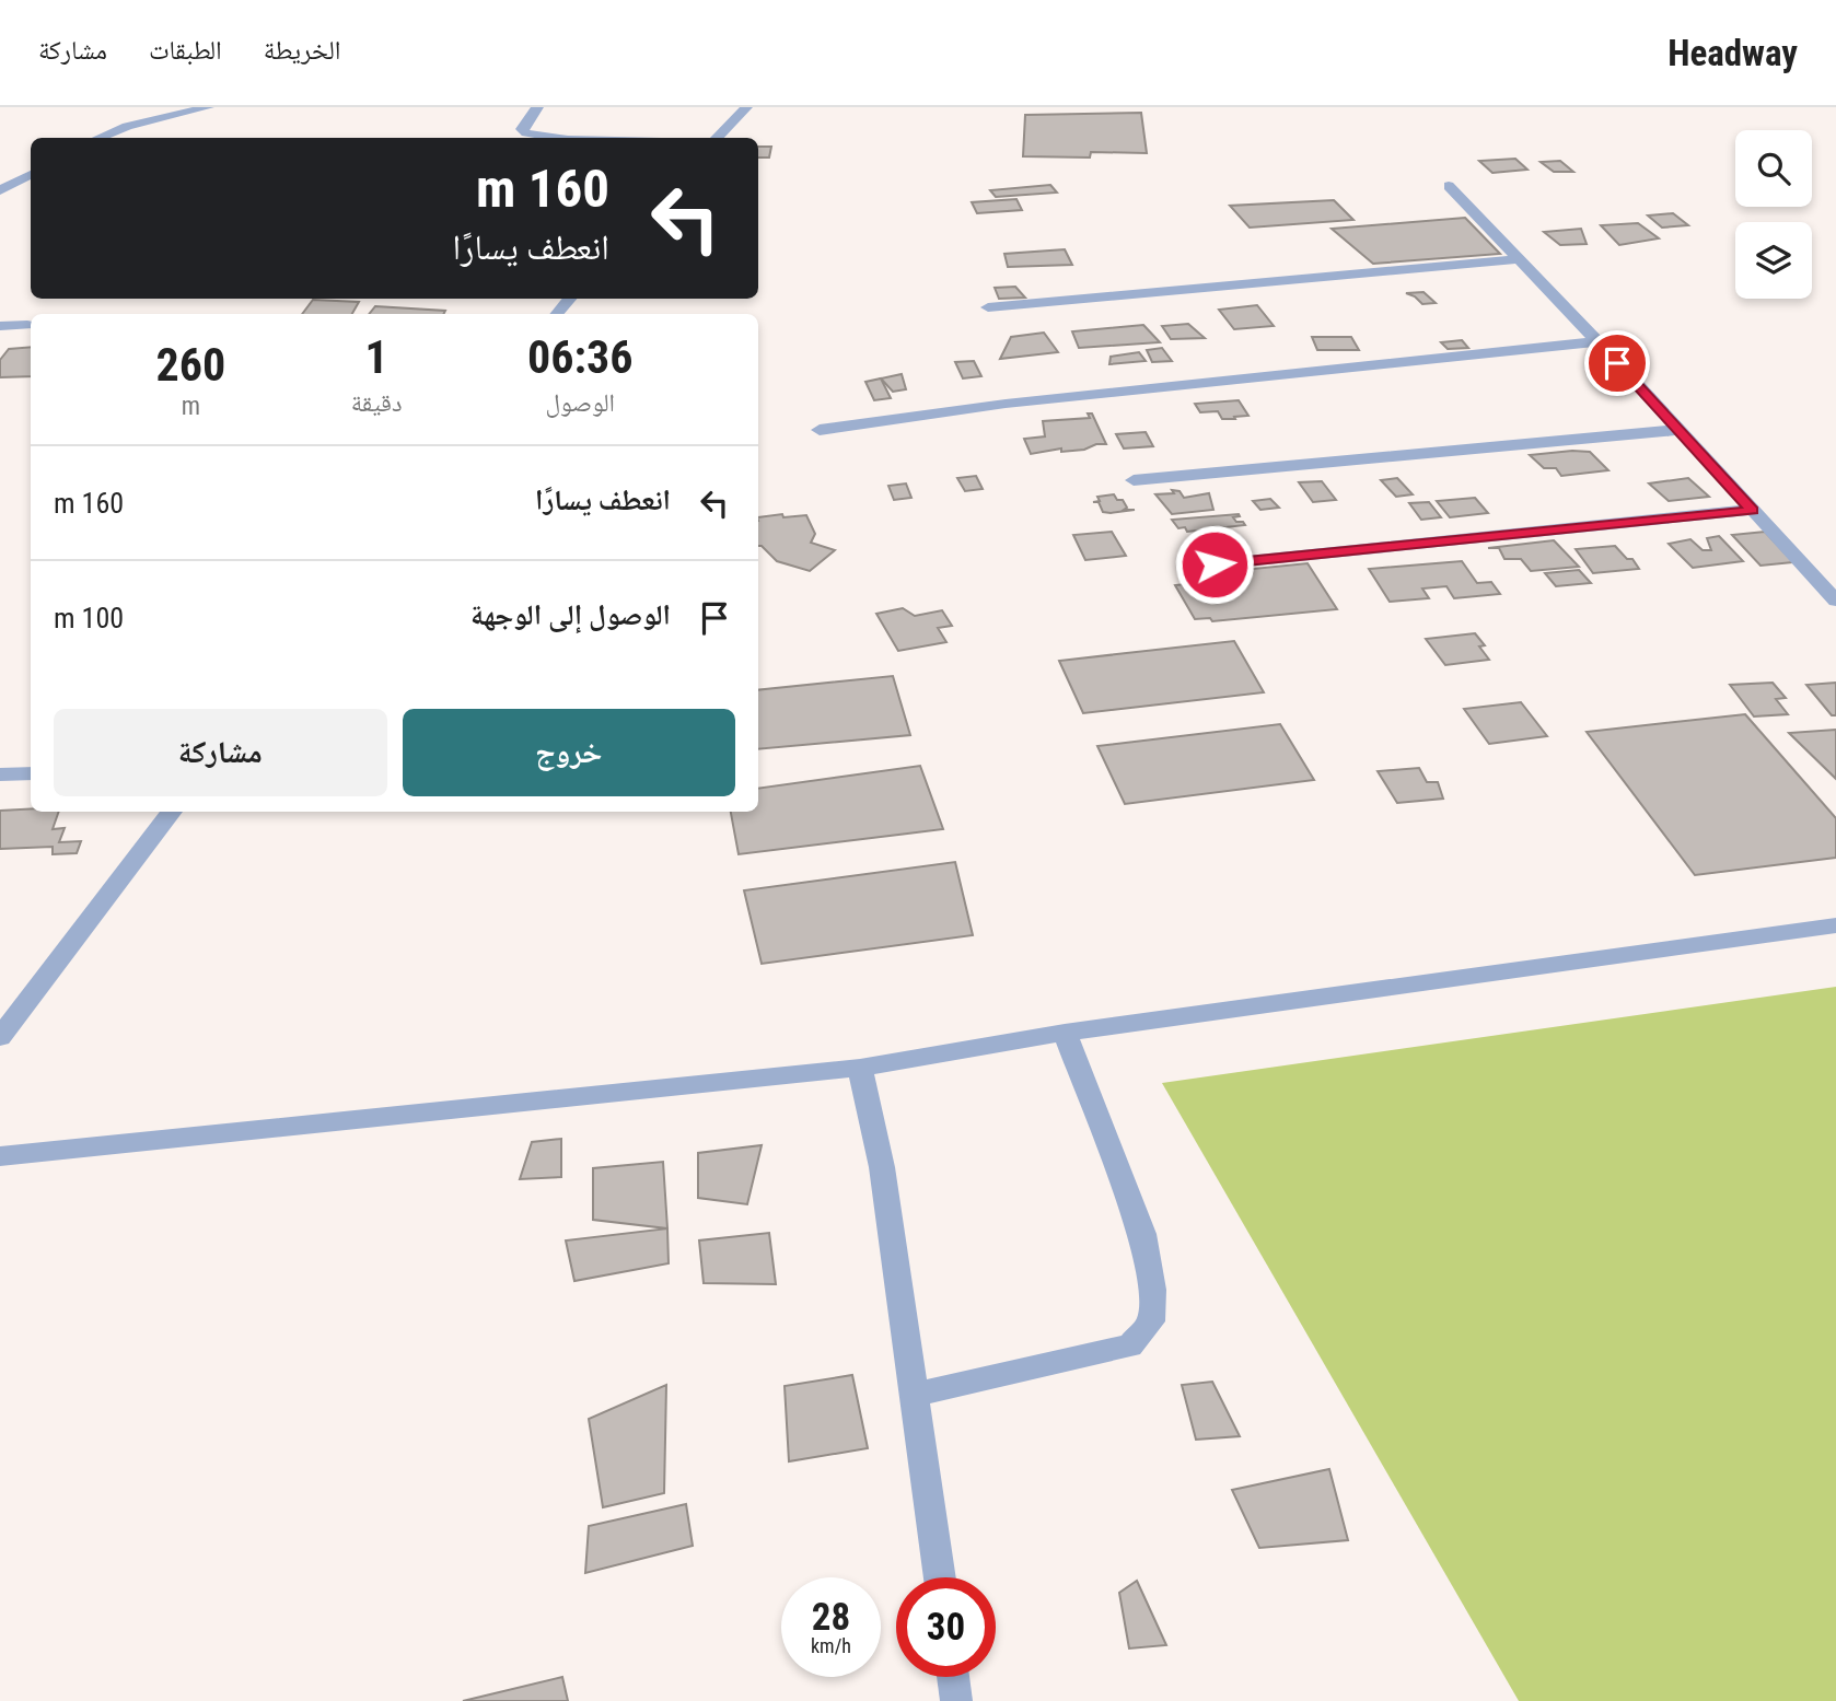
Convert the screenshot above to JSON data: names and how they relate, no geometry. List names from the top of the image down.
{
  "page": {
    "header": "Headway",
    "nav": ["الخريطة", "الطبقات", "مشاركة"],
    "turn": ["160 m", "انعطف يسارًا"],
    "eta": [
      "06:36",
      "الوصول",
      "1",
      "دقيقة",
      "260",
      "m"
    ],
    "list": [
      {
        "name": "انعطف يسارًا",
        "value": "160 m"
      },
      {
        "name": "الوصول إلى الوجهة",
        "value": "100 m"
      }
    ],
    "buttons": ["خروج", "مشاركة"],
    "speed": "28 km/h",
    "limit": "30"
  }
}
